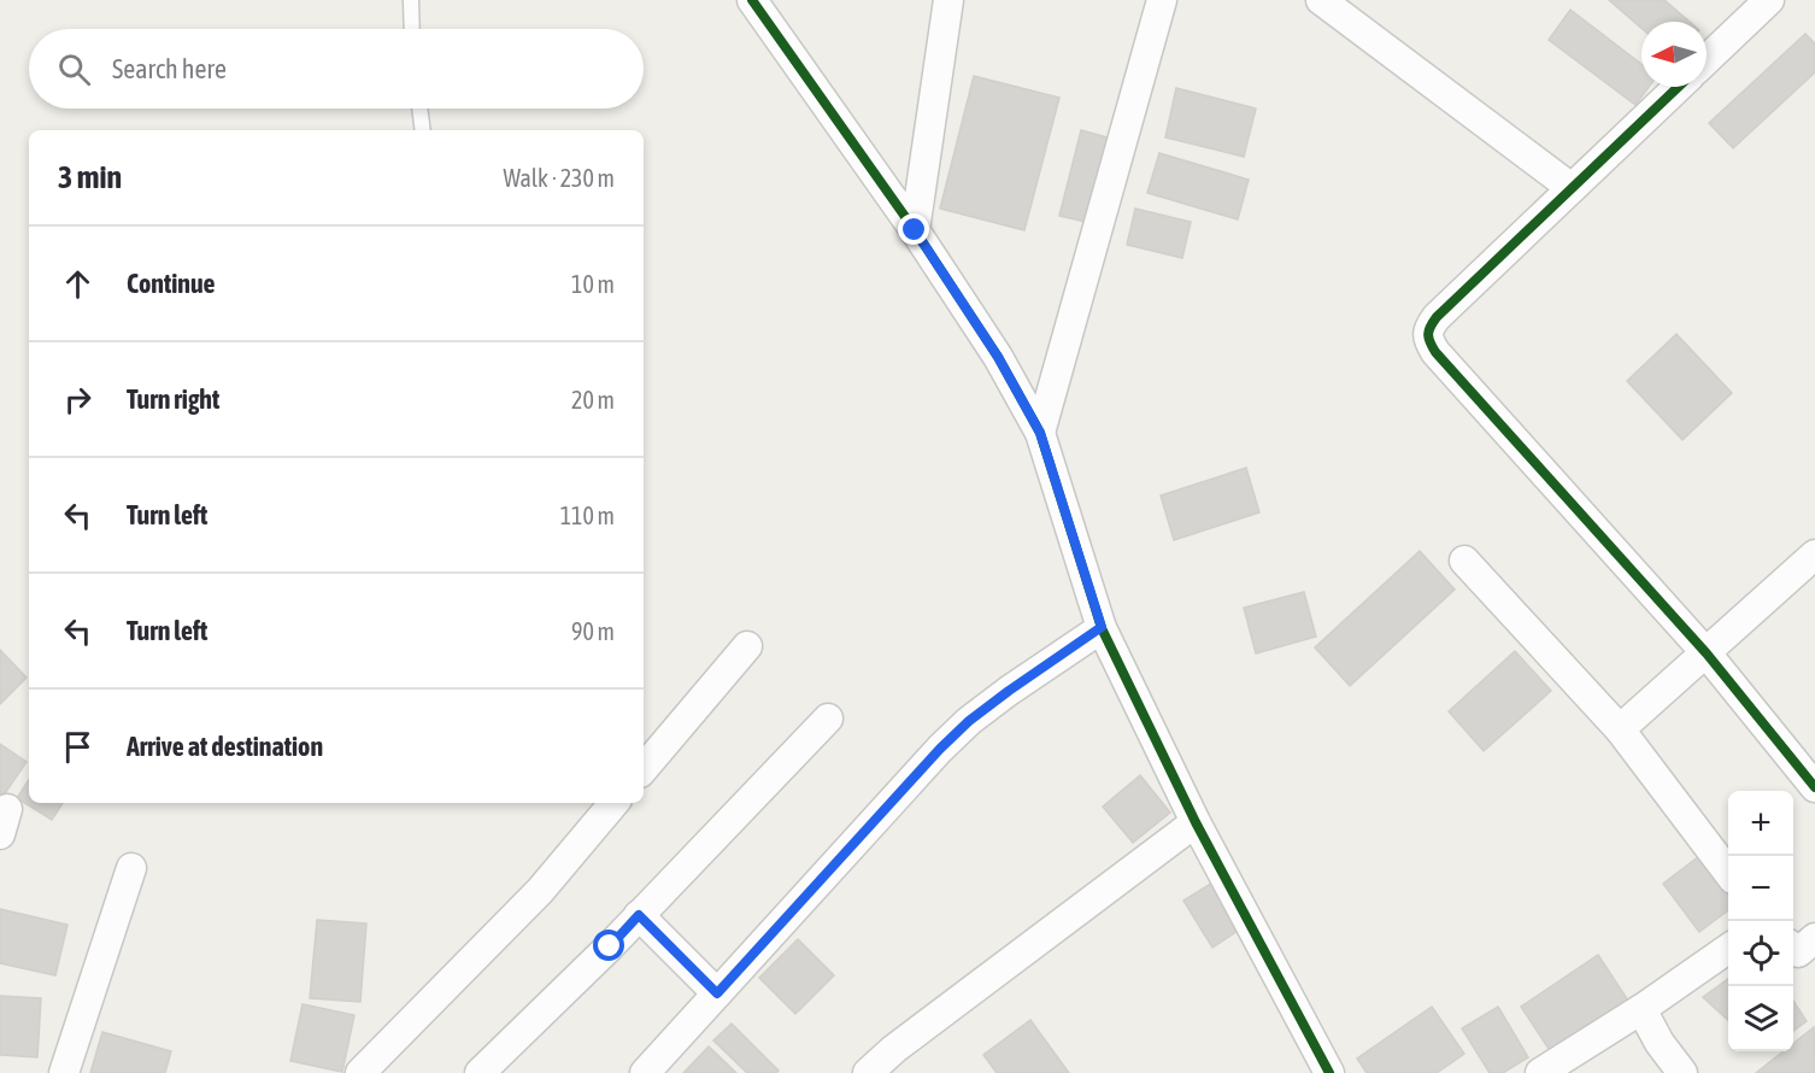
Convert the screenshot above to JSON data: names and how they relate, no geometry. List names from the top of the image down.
{
  "north": "left",
  "page": {
    "search": "Search here",
    "heading": ["3 min", "Walk · 230 m"],
    "list": [
      ["Continue", "10 m"],
      ["Turn right", "20 m"],
      ["Turn left", "110 m"],
      ["Turn left", "90 m"],
      "Arrive at destination"
    ],
    "map_buttons": ["+", "−"]
  }
}
